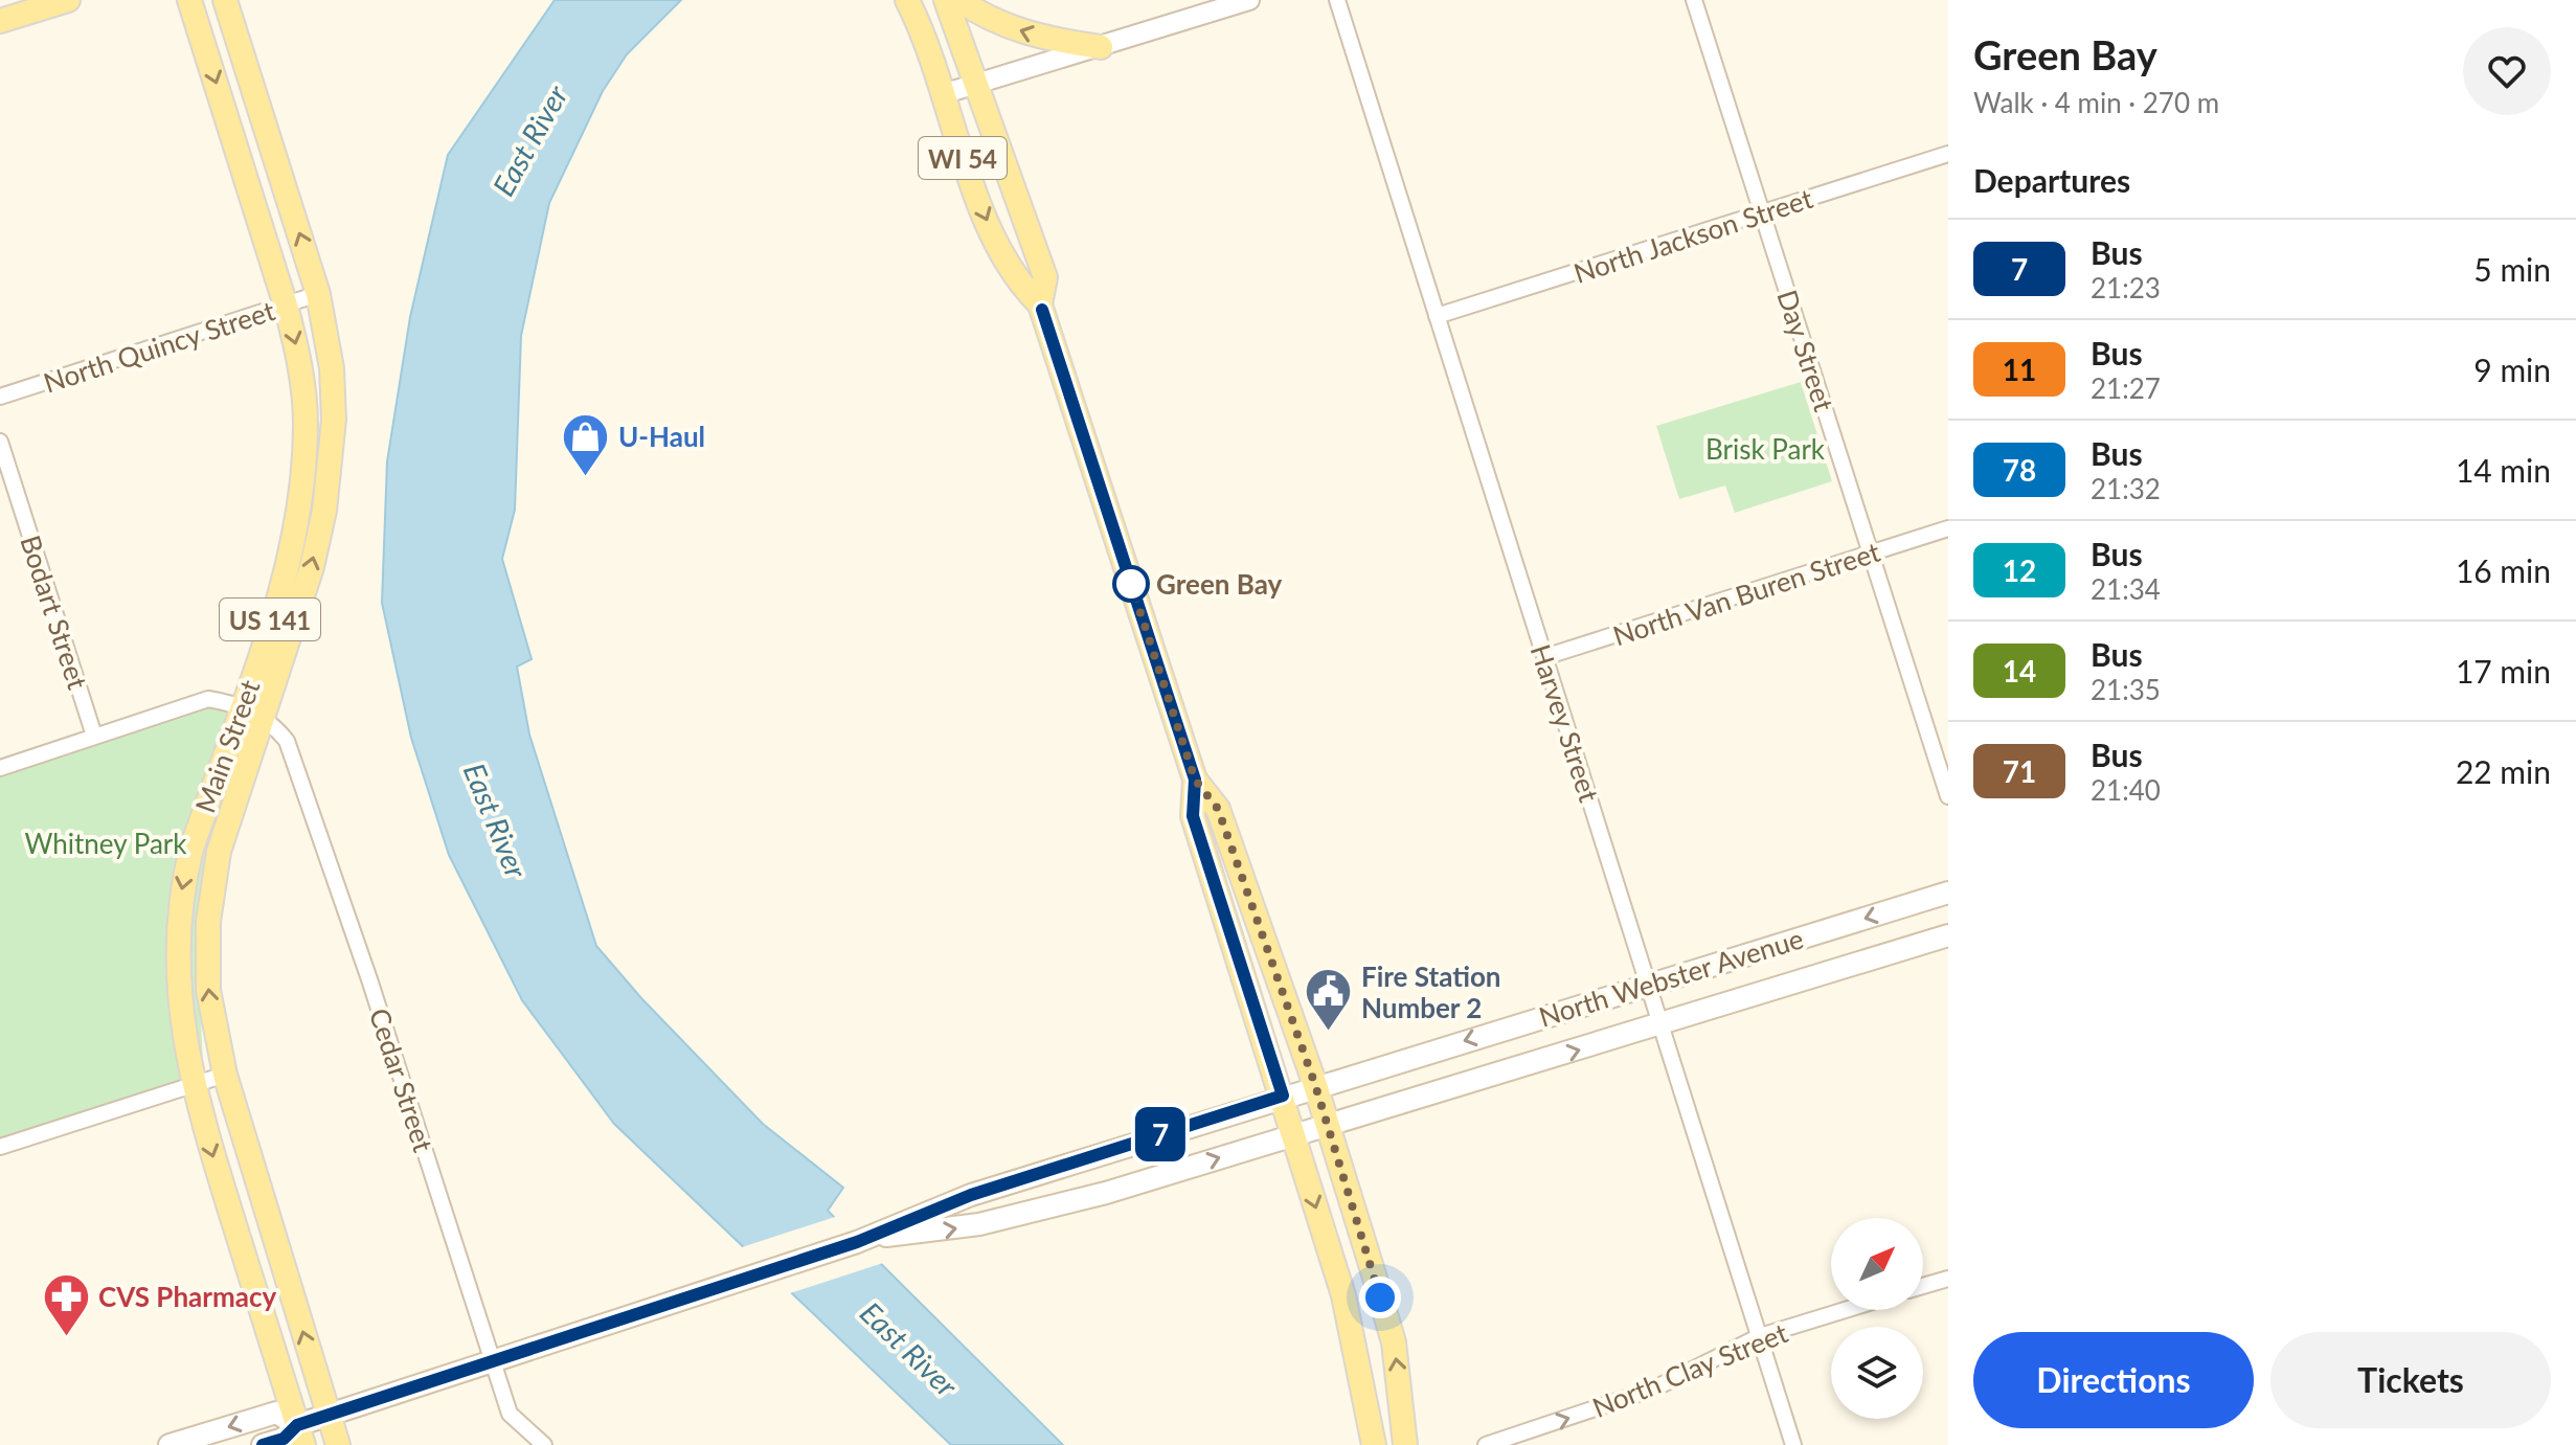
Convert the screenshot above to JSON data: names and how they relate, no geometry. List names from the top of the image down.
{
  "streets": {
    "main road": [
      "WI 54",
      "US 141",
      "Main Street",
      "North Webster Avenue"
    ],
    "street": [
      "North Jackson Street",
      "North Quincy Street",
      "Day Street",
      "North Van Buren Street",
      "Bodart Street",
      "Harvey Street",
      "Cedar Street",
      "North Clay Street"
    ]
  },
  "crossings": [
    ["WI 54", "North Webster Avenue"],
    ["North Jackson Street", "Day Street"],
    ["North Jackson Street", "Harvey Street"],
    ["North Quincy Street", "Main Street"],
    ["Day Street", "North Van Buren Street"],
    ["North Van Buren Street", "Harvey Street"],
    ["Harvey Street", "North Webster Avenue"],
    ["Harvey Street", "North Clay Street"],
    ["Main Street", "North Webster Avenue"],
    ["Main Street", "Cedar Street"],
    ["North Webster Avenue", "Cedar Street"]
  ],
  "one_way": ["North Clay Street"],
  "water": ["East River"],
  "parks": ["Brisk Park", "Whitney Park"],
  "places": {
    "shop": ["U-Haul"],
    "other": ["Green Bay"],
    "public building": ["Fire Station Number 2"],
    "pharmacy": ["CVS Pharmacy"]
  },
  "lines": ["bus line 7"],
  "north": "top right",
  "page": {
    "on_map": "7",
    "heading": [
      ["Green Bay", "Walk · 4 min · 270 m"],
      "Departures"
    ],
    "list": [
      {
        "mark": "7",
        "name": "Bus",
        "note": "21:23",
        "value": "5 min"
      },
      {
        "mark": "11",
        "name": "Bus",
        "note": "21:27",
        "value": "9 min"
      },
      {
        "mark": "78",
        "name": "Bus",
        "note": "21:32",
        "value": "14 min"
      },
      {
        "mark": "12",
        "name": "Bus",
        "note": "21:34",
        "value": "16 min"
      },
      {
        "mark": "14",
        "name": "Bus",
        "note": "21:35",
        "value": "17 min"
      },
      {
        "mark": "71",
        "name": "Bus",
        "note": "21:40",
        "value": "22 min"
      }
    ],
    "buttons": ["Directions", "Tickets"]
  }
}
